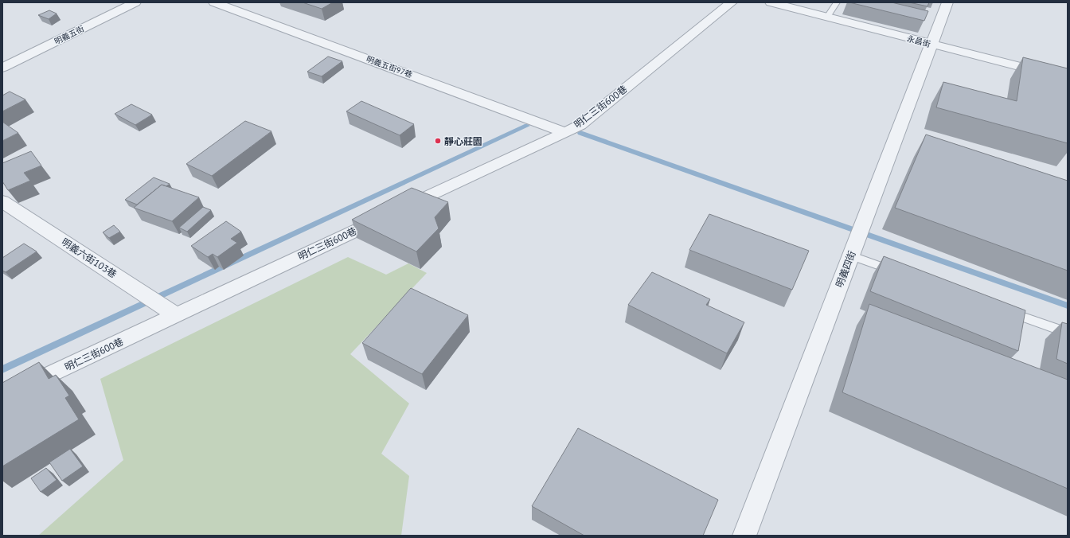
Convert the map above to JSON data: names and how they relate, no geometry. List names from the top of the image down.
{
  "streets": {
    "street": [
      "明義五街",
      "永昌街",
      "明義五街97巷",
      "明仁三街600巷",
      "明義六街103巷",
      "明義四街"
    ]
  },
  "crossings": [
    ["永昌街", "明義四街"],
    ["明義五街97巷", "明仁三街600巷"],
    ["明仁三街600巷", "明義六街103巷"]
  ],
  "places": ["靜心莊園"]
}
